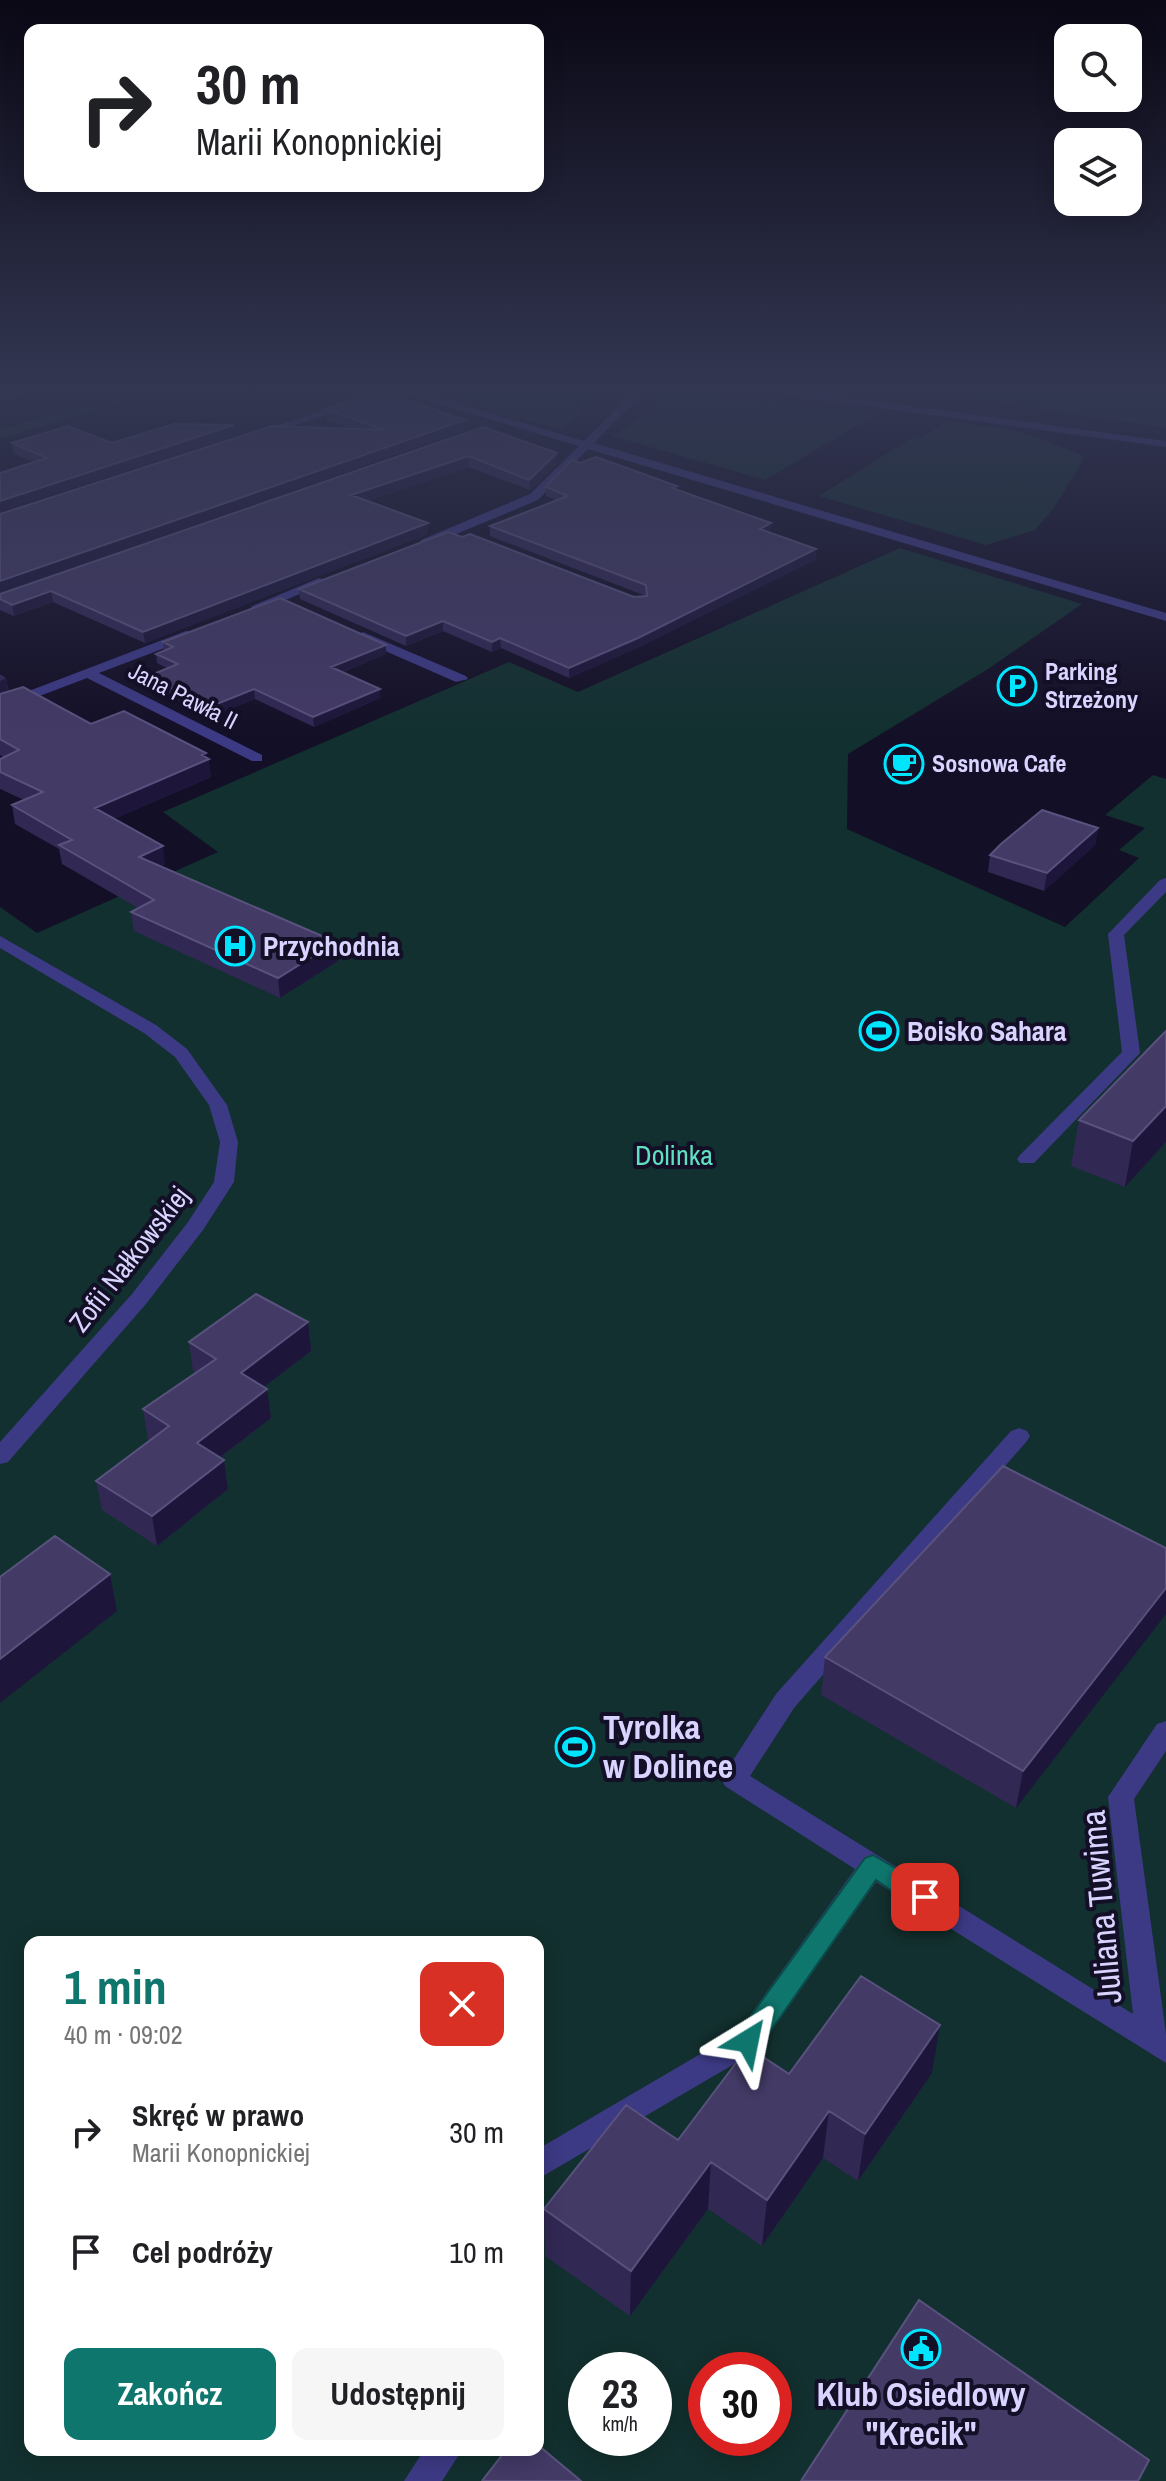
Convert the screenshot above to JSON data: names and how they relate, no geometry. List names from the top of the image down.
{
  "streets": {
    "street": ["Jana Pawła II", "Zofii Nałkowskiej", "Juliana Tuwima"]
  },
  "parks": ["Dolinka"],
  "places": {
    "parking": ["Parking Strzeżony"],
    "cafe": ["Sosnowa Cafe"],
    "hospital": ["Przychodnia"],
    "sports": ["Boisko Sahara", "Tyrolka w Dolince"],
    "public building": ["Klub Osiedlowy \"Krecik\""]
  },
  "page": {
    "turn": ["30 m", "Marii Konopnickiej"],
    "heading": ["1 min", "40 m · 09:02"],
    "list": [
      {
        "name": "Skręć w prawo",
        "note": "Marii Konopnickiej",
        "value": "30 m"
      },
      {
        "name": "Cel podróży",
        "value": "10 m"
      }
    ],
    "buttons": ["Zakończ", "Udostępnij"],
    "speed": "23 km/h",
    "limit": "30"
  }
}
